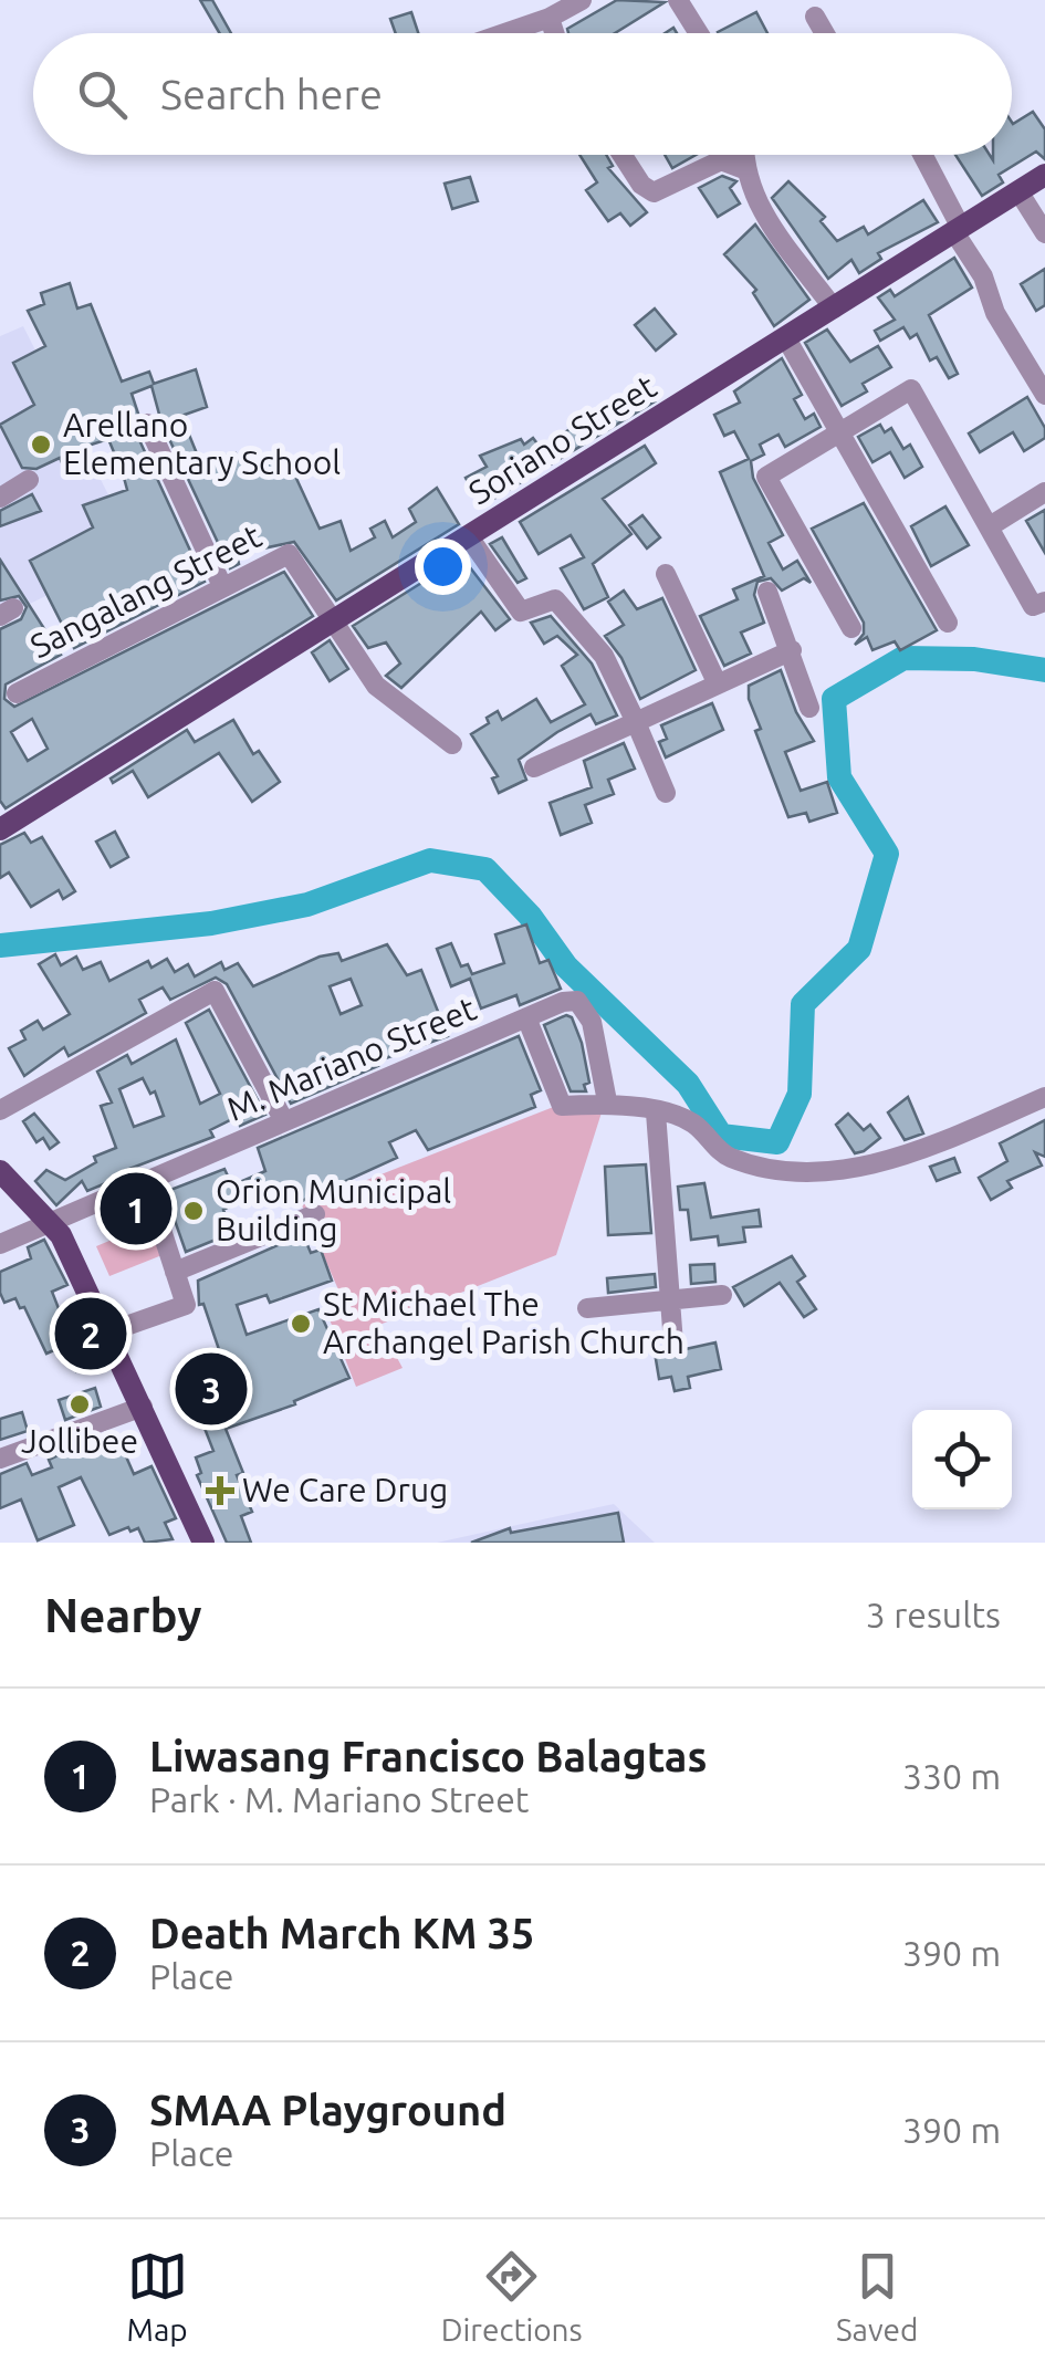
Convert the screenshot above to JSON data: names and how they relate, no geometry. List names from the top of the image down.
{
  "streets": {
    "main road": ["Soriano Street"],
    "street": ["Sangalang Street", "M. Mariano Street"]
  },
  "crossings": [
    ["Soriano Street", "Sangalang Street"]
  ],
  "places": {
    "other": [
      "Arellano Elementary School",
      "Orion Municipal Building",
      "St Michael The Archangel Parish Church",
      "Jollibee"
    ],
    "health": ["We Care Drug"]
  },
  "page": {
    "search": "Search here",
    "pins": ["1", "2", "3"],
    "heading": ["Nearby", "3 results"],
    "list": [
      {
        "mark": "1",
        "name": "Liwasang Francisco Balagtas",
        "note": "Park · M. Mariano Street",
        "value": "330 m"
      },
      {
        "mark": "2",
        "name": "Death March KM 35",
        "note": "Place",
        "value": "390 m"
      },
      {
        "mark": "3",
        "name": "SMAA Playground",
        "note": "Place",
        "value": "390 m"
      }
    ],
    "nav": ["Map", "Directions", "Saved"]
  }
}
